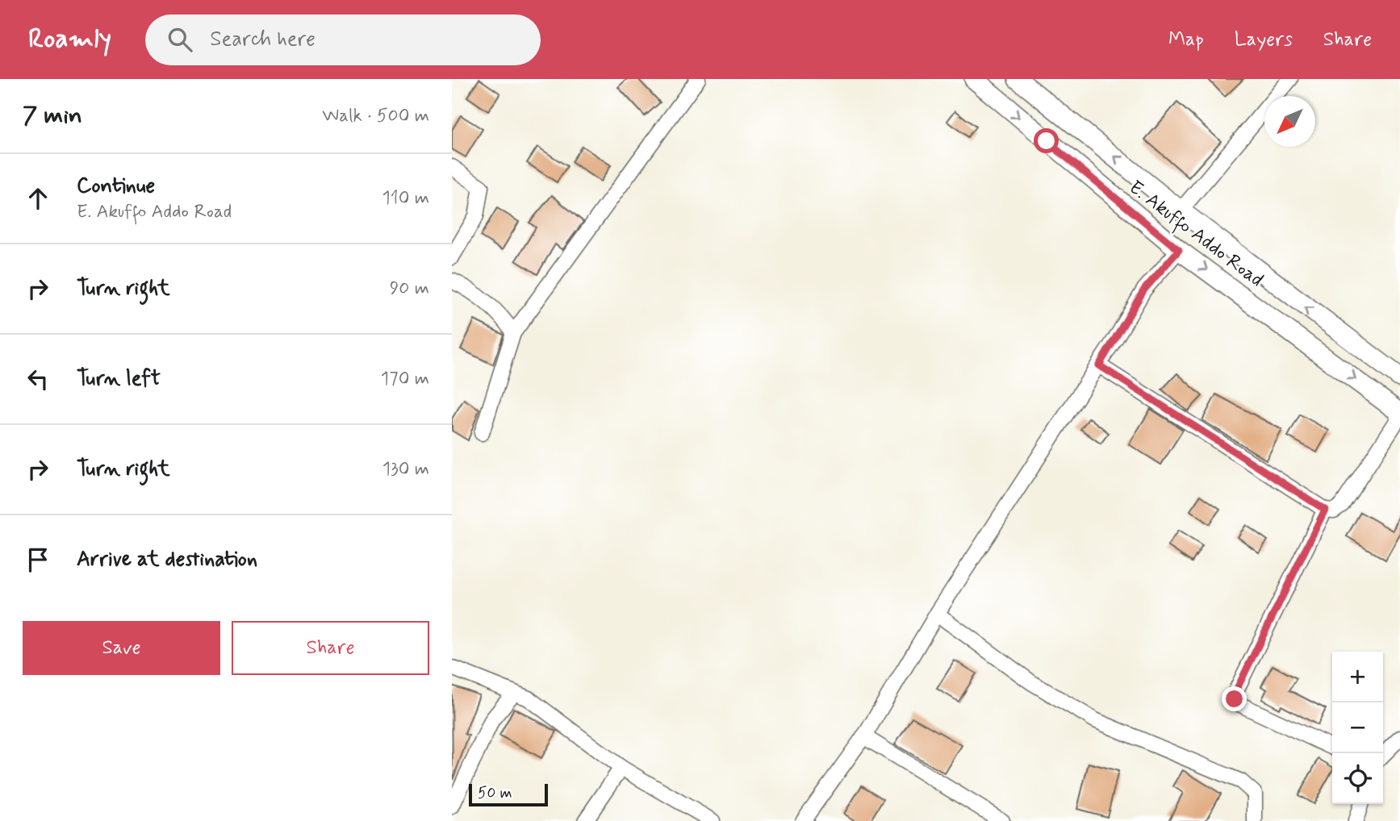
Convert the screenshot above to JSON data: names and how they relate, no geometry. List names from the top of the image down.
{
  "streets": {
    "main road": ["E. Akuffo Addo Road"]
  },
  "scale_bar": "50 m",
  "north": "bottom left",
  "page": {
    "header": "Roamly",
    "search": "Search here",
    "nav": ["Map", "Layers", "Share"],
    "heading": ["7 min", "Walk · 500 m"],
    "list": [
      ["Continue", "E. Akuffo Addo Road", "110 m"],
      ["Turn right", "90 m"],
      ["Turn left", "170 m"],
      ["Turn right", "130 m"],
      "Arrive at destination"
    ],
    "buttons": ["Save", "Share"],
    "map_buttons": ["+", "−"],
    "scale": "50 m"
  }
}
